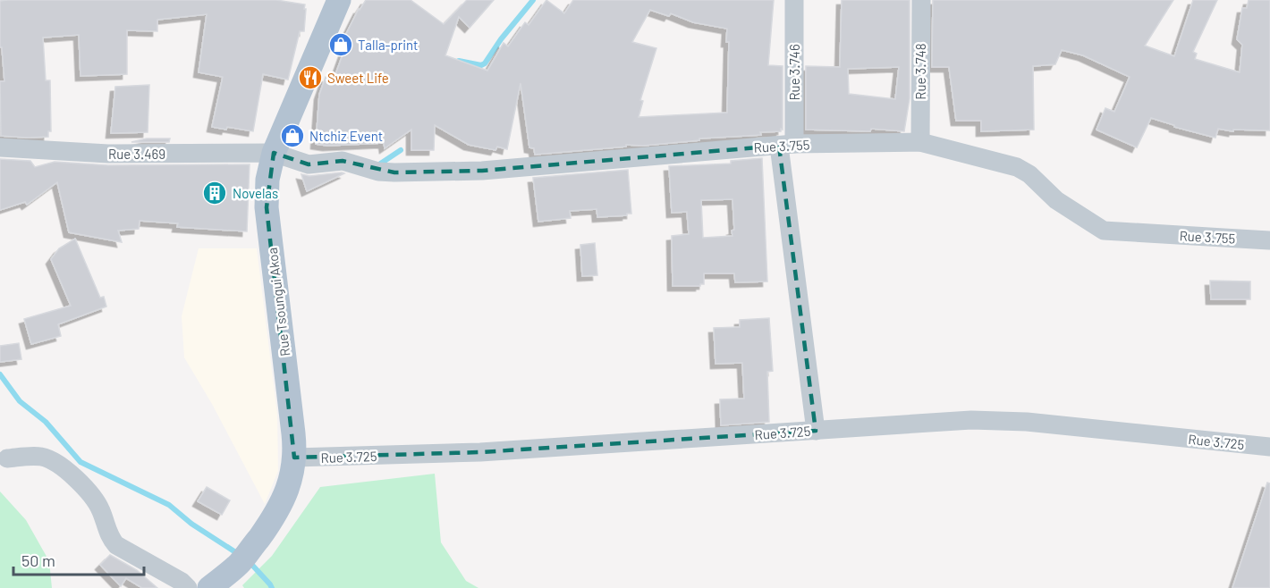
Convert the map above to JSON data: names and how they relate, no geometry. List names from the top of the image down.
{
  "streets": {
    "main road": ["Rue Tsoungui Akoa"],
    "street": [
      "Rue 3.748",
      "Rue 3.746",
      "Rue 3.755",
      "Rue 3.469",
      "Rue 3.725"
    ]
  },
  "crossings": [
    ["Rue 3.748", "Rue 3.755"],
    ["Rue 3.746", "Rue 3.755"],
    ["Rue 3.746", "Rue 3.725"],
    ["Rue 3.755", "Rue 3.469"],
    ["Rue 3.755", "Rue Tsoungui Akoa"],
    ["Rue 3.469", "Rue Tsoungui Akoa"],
    ["Rue Tsoungui Akoa", "Rue 3.725"]
  ],
  "places": {
    "shop": ["Talla-print", "Ntchiz Event"],
    "restaurant": ["Sweet Life"],
    "building": ["Novelas"]
  },
  "scale_bar": "50 m"
}
